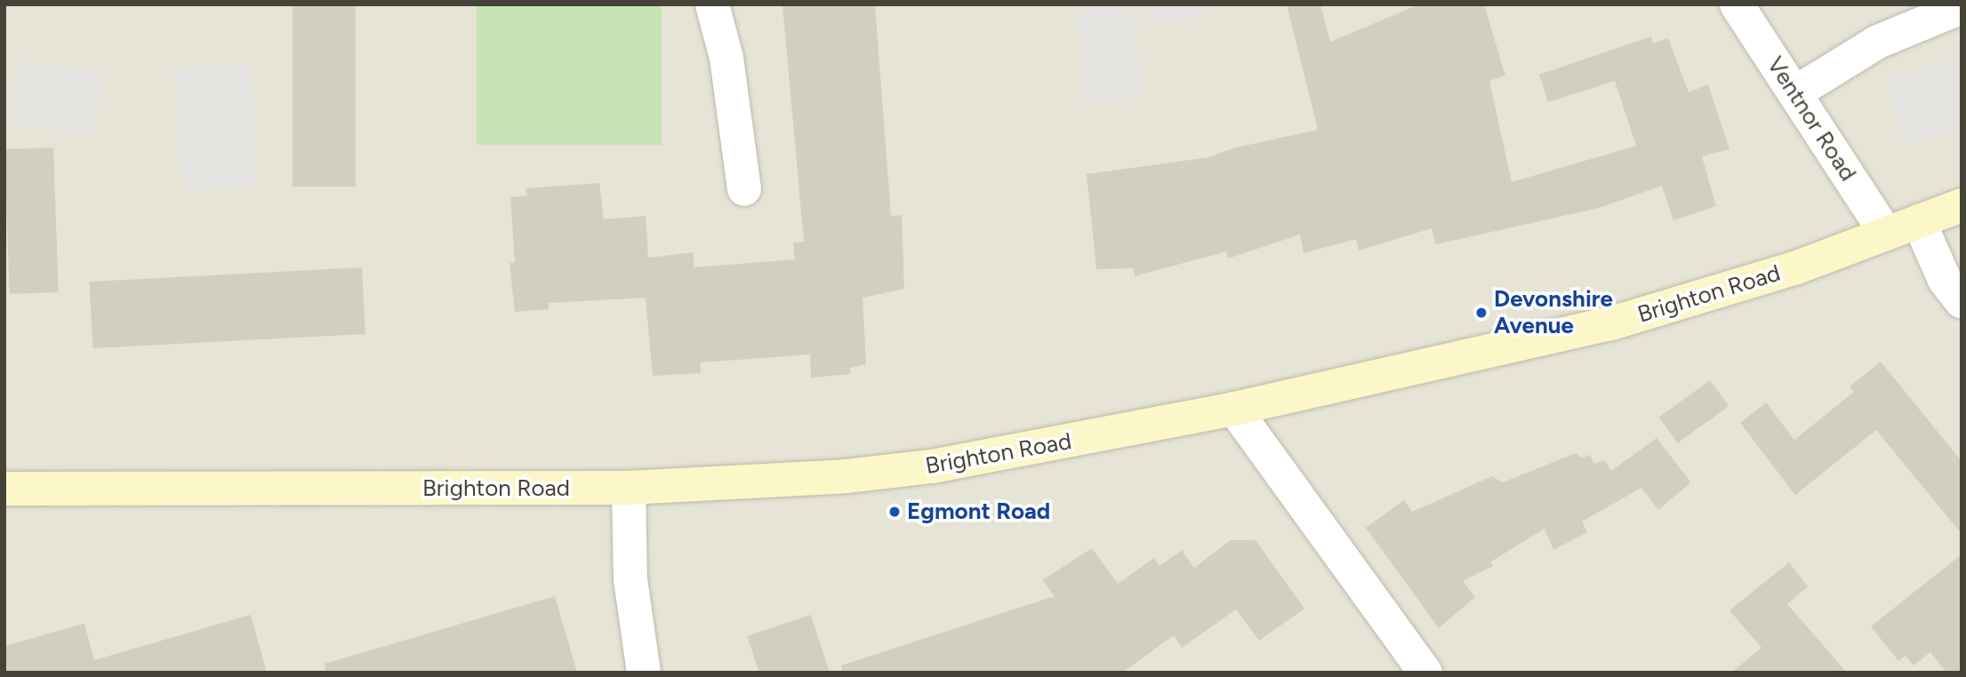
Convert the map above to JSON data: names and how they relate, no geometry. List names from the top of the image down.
{
  "streets": {
    "main road": ["Brighton Road"],
    "street": ["Ventnor Road"]
  },
  "crossings": [
    ["Ventnor Road", "Brighton Road"]
  ],
  "places": ["Devonshire Avenue", "Egmont Road"]
}
